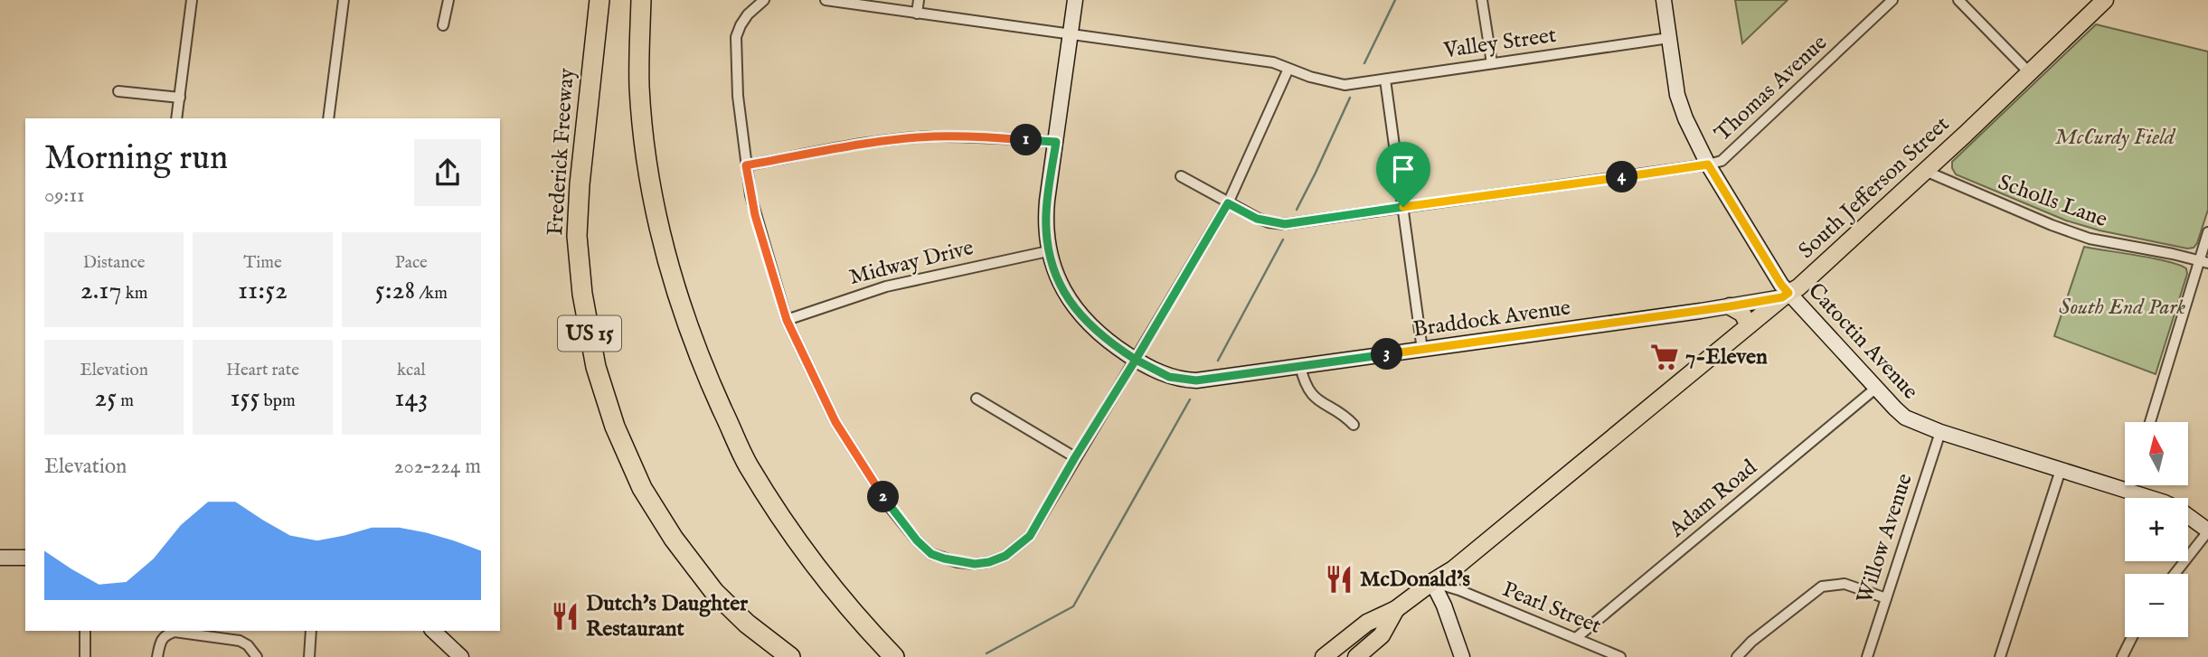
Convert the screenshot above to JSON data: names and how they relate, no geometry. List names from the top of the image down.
{
  "streets": {
    "highway": ["Frederick Freeway", "US 15"],
    "main road": ["South Jefferson Street"],
    "street": [
      "Valley Street",
      "Thomas Avenue",
      "Scholls Lane",
      "Midway Drive",
      "Braddock Avenue",
      "Catoctin Avenue",
      "Adam Road",
      "Willow Avenue",
      "Pearl Street"
    ]
  },
  "crossings": [
    ["Valley Street", "Catoctin Avenue"],
    ["Thomas Avenue", "Catoctin Avenue"],
    ["Frederick Freeway", "US 15"],
    ["South Jefferson Street", "Scholls Lane"],
    ["South Jefferson Street", "Braddock Avenue"],
    ["South Jefferson Street", "Catoctin Avenue"],
    ["South Jefferson Street", "Pearl Street"],
    ["Midway Drive", "Braddock Avenue"],
    ["Braddock Avenue", "Catoctin Avenue"],
    ["Catoctin Avenue", "Adam Road"],
    ["Catoctin Avenue", "Willow Avenue"],
    ["Adam Road", "Pearl Street"]
  ],
  "parks": ["McCurdy Field", "South End Park"],
  "places": {
    "supermarket": ["7-Eleven"],
    "restaurant": ["McDonald's", "Dutch's Daughter Restaurant"]
  },
  "north": "top",
  "page": {
    "heading": ["Morning run", "09:11"],
    "pins": [
      "1",
      "4",
      "3",
      "2"
    ],
    "stats": [
      ["Distance", "2.17 km"],
      ["Time", "11:52"],
      ["Pace", "5:28 /km"],
      ["Elevation", "25 m"],
      ["Heart rate", "155 bpm"],
      ["kcal", "143"]
    ],
    "map_buttons": ["+", "−"],
    "chart": ["Elevation", "202–224 m"]
  }
}
